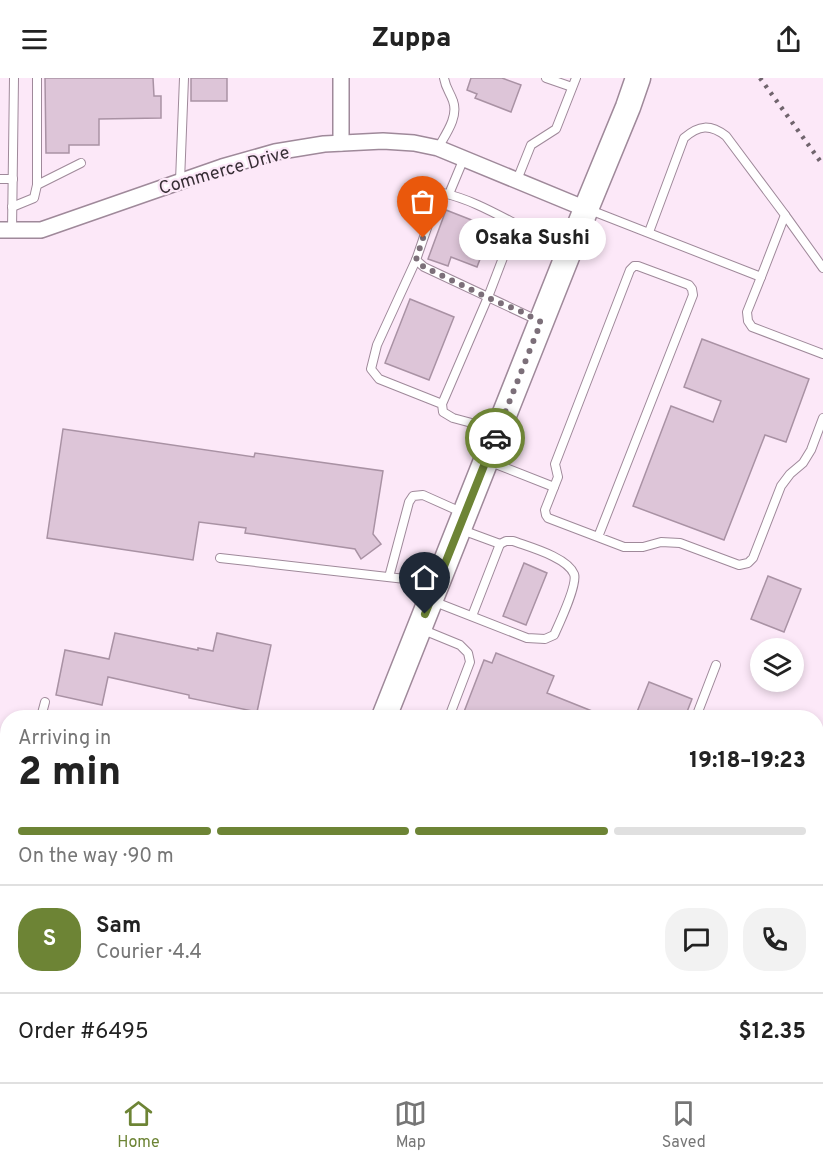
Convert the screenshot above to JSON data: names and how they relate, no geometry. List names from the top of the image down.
{
  "streets": {
    "street": ["Commerce Drive"]
  },
  "places": ["Osaka Sushi"],
  "page": {
    "header": "Zuppa",
    "bubble": "Osaka Sushi",
    "heading": ["2 min", "Arriving in", "19:18–19:23"],
    "panel": [
      "Sam",
      "Courier · 4.4",
      "Order #6495",
      "$12.35"
    ],
    "bar": "On the way · 90 m",
    "round": "S",
    "tabs": ["Home", "Map", "Saved"]
  }
}
